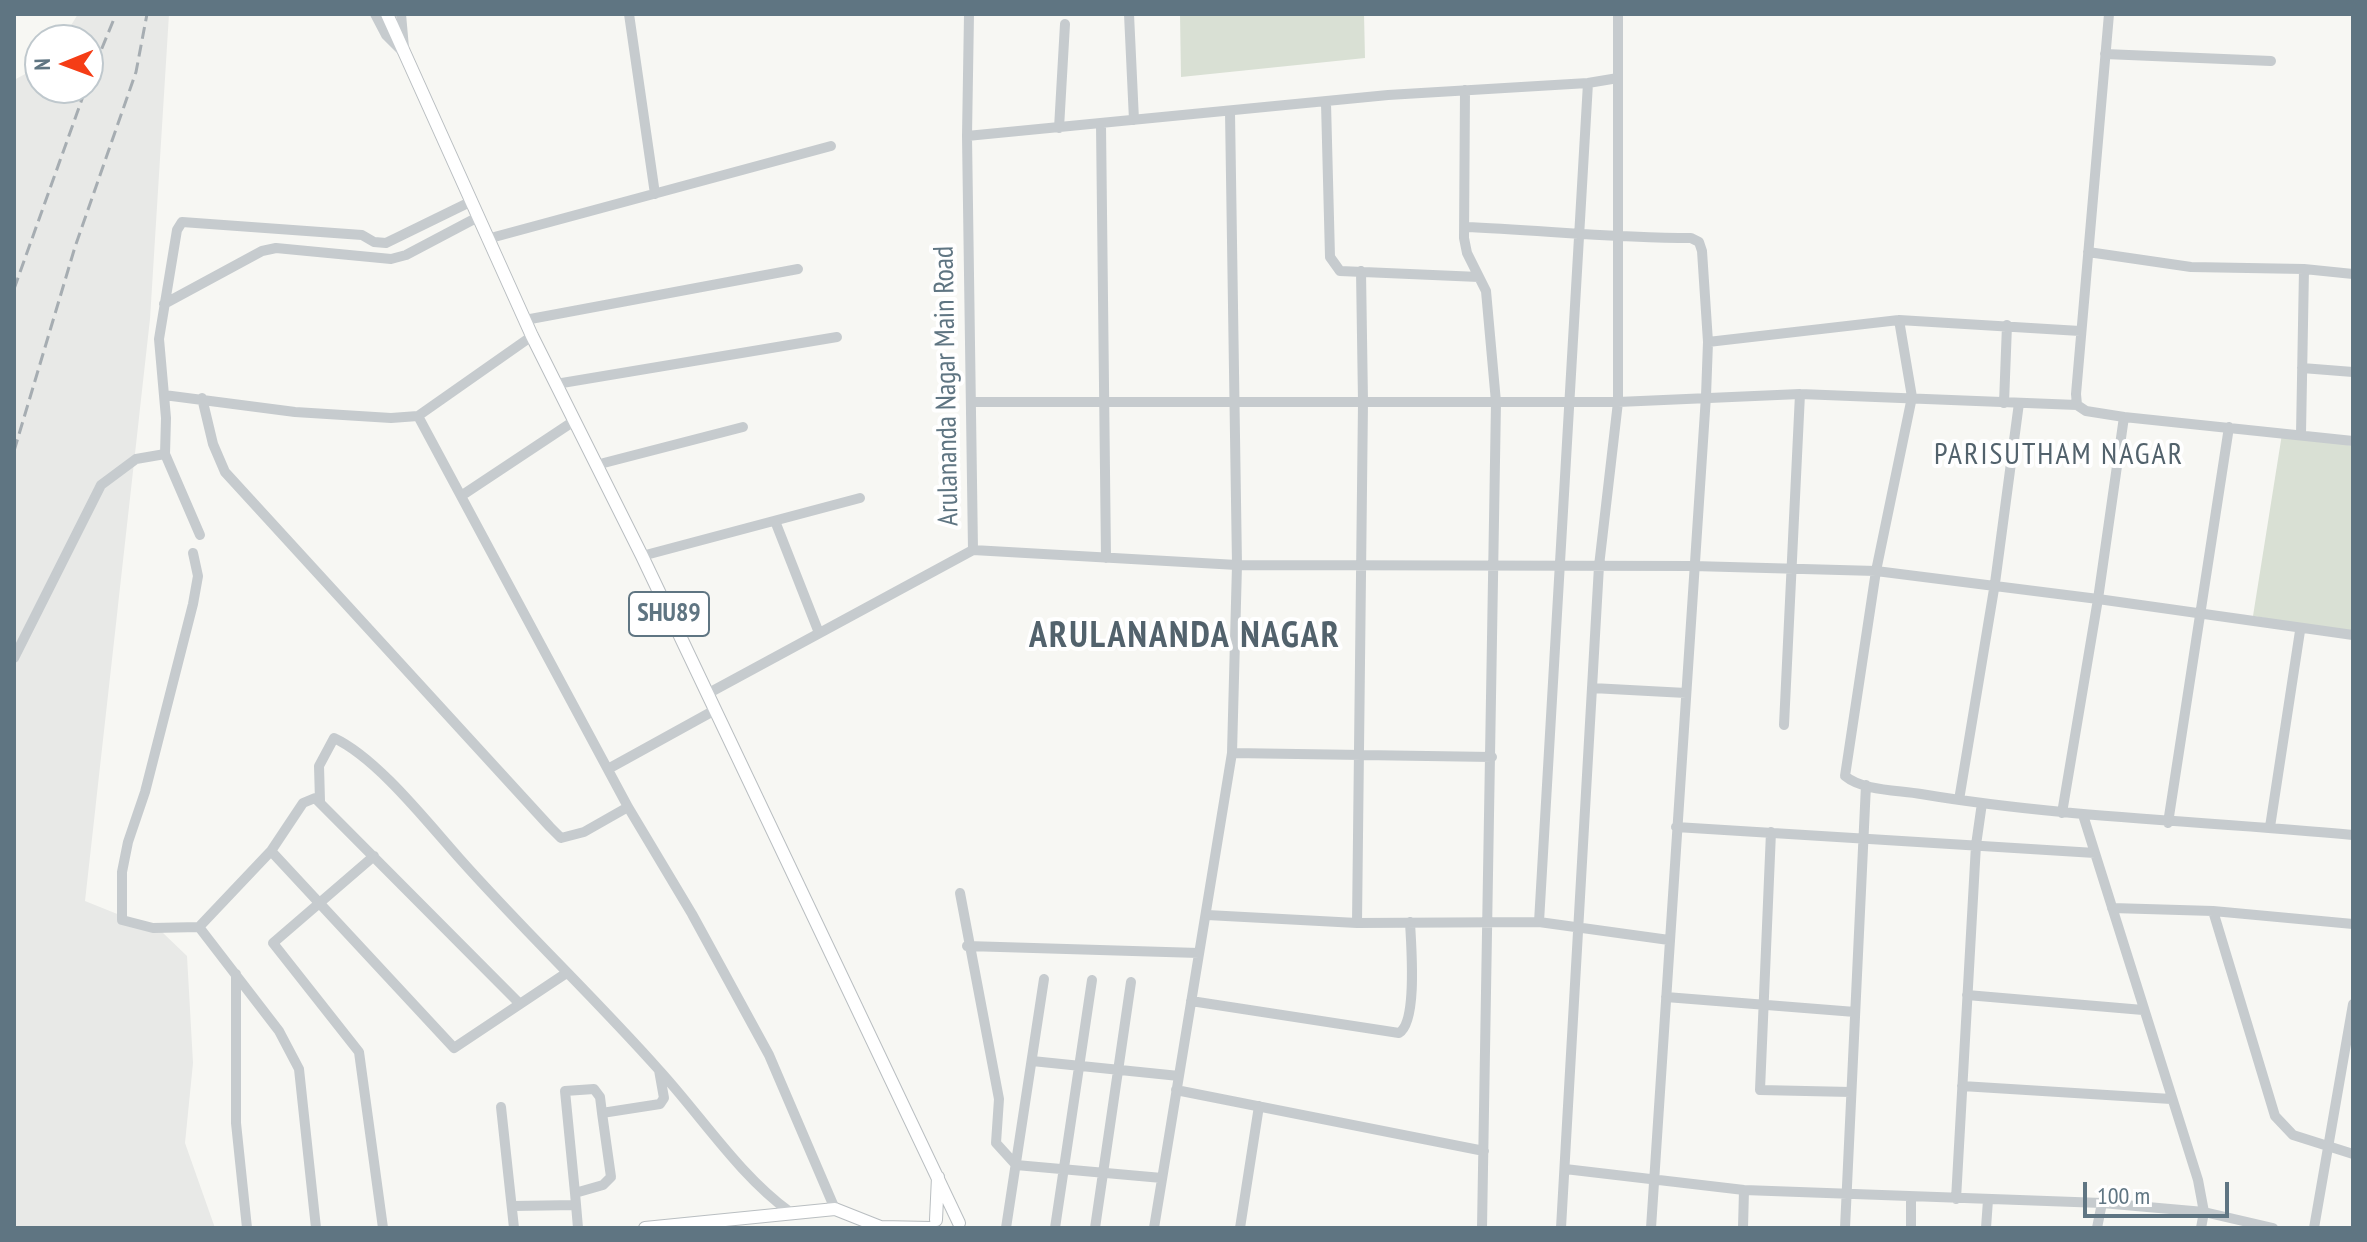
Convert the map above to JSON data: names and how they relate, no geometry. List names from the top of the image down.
{
  "streets": {
    "main road": ["SHU89"],
    "street": ["Arulananda Nagar Main Road"]
  },
  "crossings": [
    ["Arulananda Nagar Main Road", "SHU89"]
  ],
  "districts": ["PARISUTHAM NAGAR", "ARULANANDA NAGAR"],
  "scale_bar": "100 m",
  "north": "left"
}
